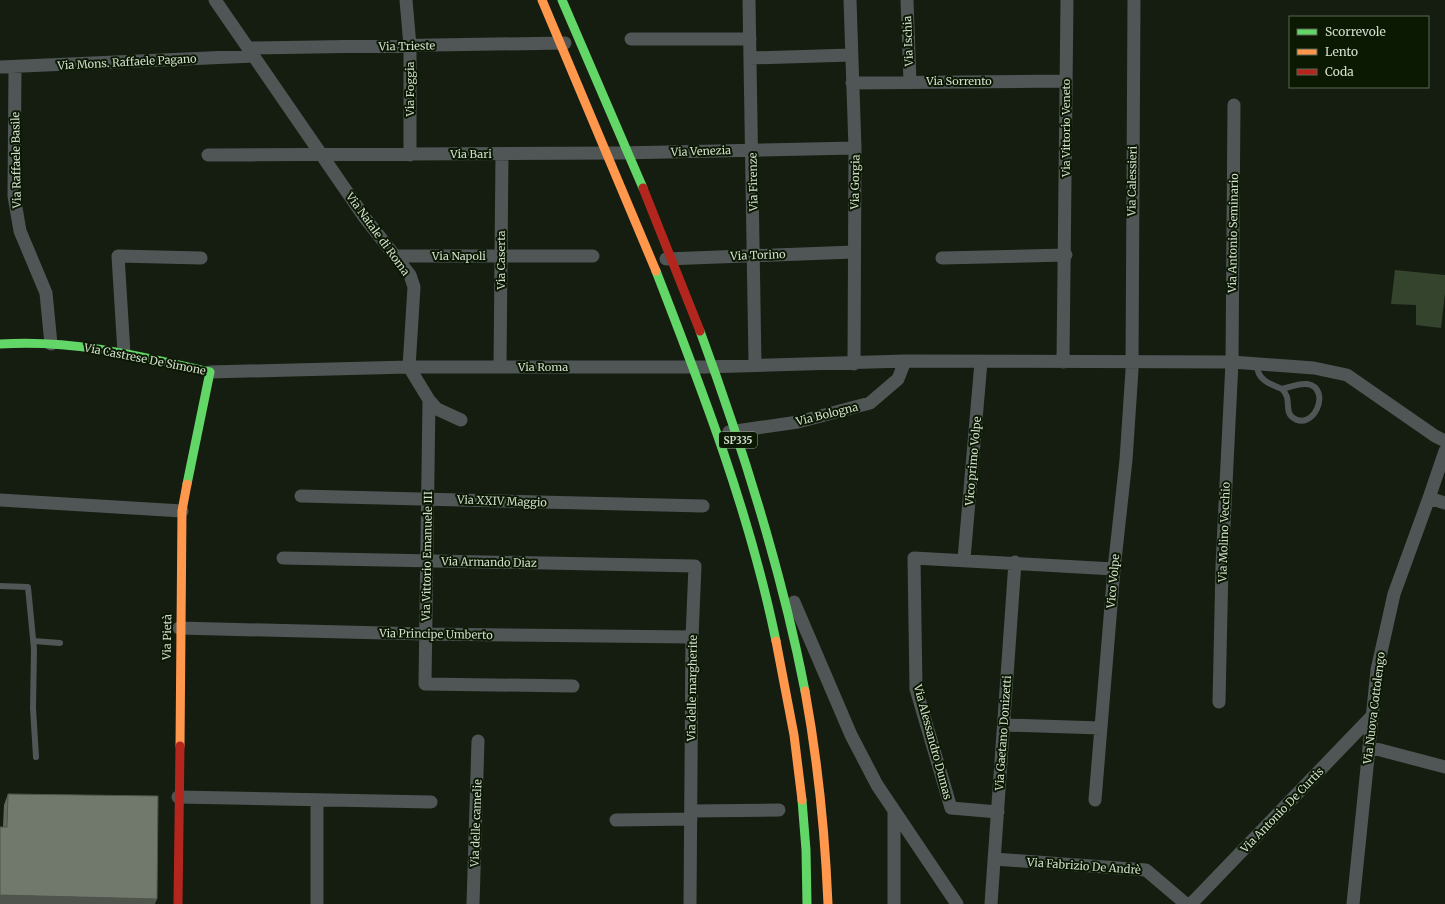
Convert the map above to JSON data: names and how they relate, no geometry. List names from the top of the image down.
{
  "streets": {
    "main road": ["Via Castrese De Simone", "SP335", "Via Pietà"],
    "street": [
      "Via Ischia",
      "Via Trieste",
      "Via Mons. Raffaele Pagano",
      "Via Sorrento",
      "Via Foggia",
      "Via Vittorio Veneto",
      "Via Venezia",
      "Via Bari",
      "Via Raffaele Basile",
      "Via Calessieri",
      "Via Firenze",
      "Via Gorgia",
      "Via Antonio Seminario",
      "Via Natale di Roma",
      "Via Torino",
      "Via Napoli",
      "Via Caserta",
      "Via Roma",
      "Via Bologna",
      "Vico primo Volpe",
      "Via XXIV Maggio",
      "Via Molino Vecchio",
      "Via Vittorio Emanuele III",
      "Via Armando Diaz",
      "Vico Volpe",
      "Via Principe Umberto",
      "Via delle margherite",
      "Via Nuova Cottolengo",
      "Via Gaetano Donizetti",
      "Via Alessandro Dumas",
      "Via Antonio De Curtis",
      "Via delle camelie",
      "Via Fabrizio De Andrè"
    ]
  },
  "crossings": [
    ["Via Ischia", "Via Sorrento"],
    ["Via Trieste", "Via Mons. Raffaele Pagano"],
    ["Via Trieste", "Via Foggia"],
    ["Via Trieste", "Via Natale di Roma"],
    ["Via Mons. Raffaele Pagano", "Via Raffaele Basile"],
    ["Via Mons. Raffaele Pagano", "Via Natale di Roma"],
    ["Via Sorrento", "Via Vittorio Veneto"],
    ["Via Sorrento", "Via Gorgia"],
    ["Via Foggia", "Via Bari"],
    ["Via Vittorio Veneto", "Via Roma"],
    ["Via Venezia", "Via Bari"],
    ["Via Venezia", "Via Firenze"],
    ["Via Venezia", "Via Gorgia"],
    ["Via Bari", "Via Natale di Roma"],
    ["Via Bari", "Via Caserta"],
    ["Via Raffaele Basile", "Via Castrese De Simone"],
    ["Via Calessieri", "Via Roma"],
    ["Via Calessieri", "Vico Volpe"],
    ["Via Firenze", "Via Torino"],
    ["Via Firenze", "Via Roma"],
    ["Via Gorgia", "Via Torino"],
    ["Via Gorgia", "Via Roma"],
    ["Via Antonio Seminario", "Via Roma"],
    ["Via Antonio Seminario", "Via Molino Vecchio"],
    ["Via Natale di Roma", "Via Napoli"],
    ["Via Natale di Roma", "Via Castrese De Simone"],
    ["Via Natale di Roma", "Via Roma"],
    ["Via Napoli", "Via Caserta"],
    ["Via Caserta", "Via Roma"],
    ["Via Castrese De Simone", "Via Roma"],
    ["Via Castrese De Simone", "Via Pietà"],
    ["Via Roma", "Via Bologna"],
    ["Via Roma", "Vico primo Volpe"],
    ["Via Roma", "Via Molino Vecchio"],
    ["Via Roma", "Vico Volpe"],
    ["Vico primo Volpe", "Via Alessandro Dumas"],
    ["Via XXIV Maggio", "Via Vittorio Emanuele III"],
    ["Via Vittorio Emanuele III", "Via Armando Diaz"],
    ["Via Vittorio Emanuele III", "Via Principe Umberto"],
    ["Via Armando Diaz", "Via delle margherite"],
    ["Via Principe Umberto", "Via Pietà"],
    ["Via Principe Umberto", "Via delle margherite"],
    ["Via Nuova Cottolengo", "Via Antonio De Curtis"],
    ["Via Gaetano Donizetti", "Via Alessandro Dumas"],
    ["Via Gaetano Donizetti", "Via Fabrizio De Andrè"]
  ],
  "legend": ["Scorrevole", "Lento", "Coda"]
}
